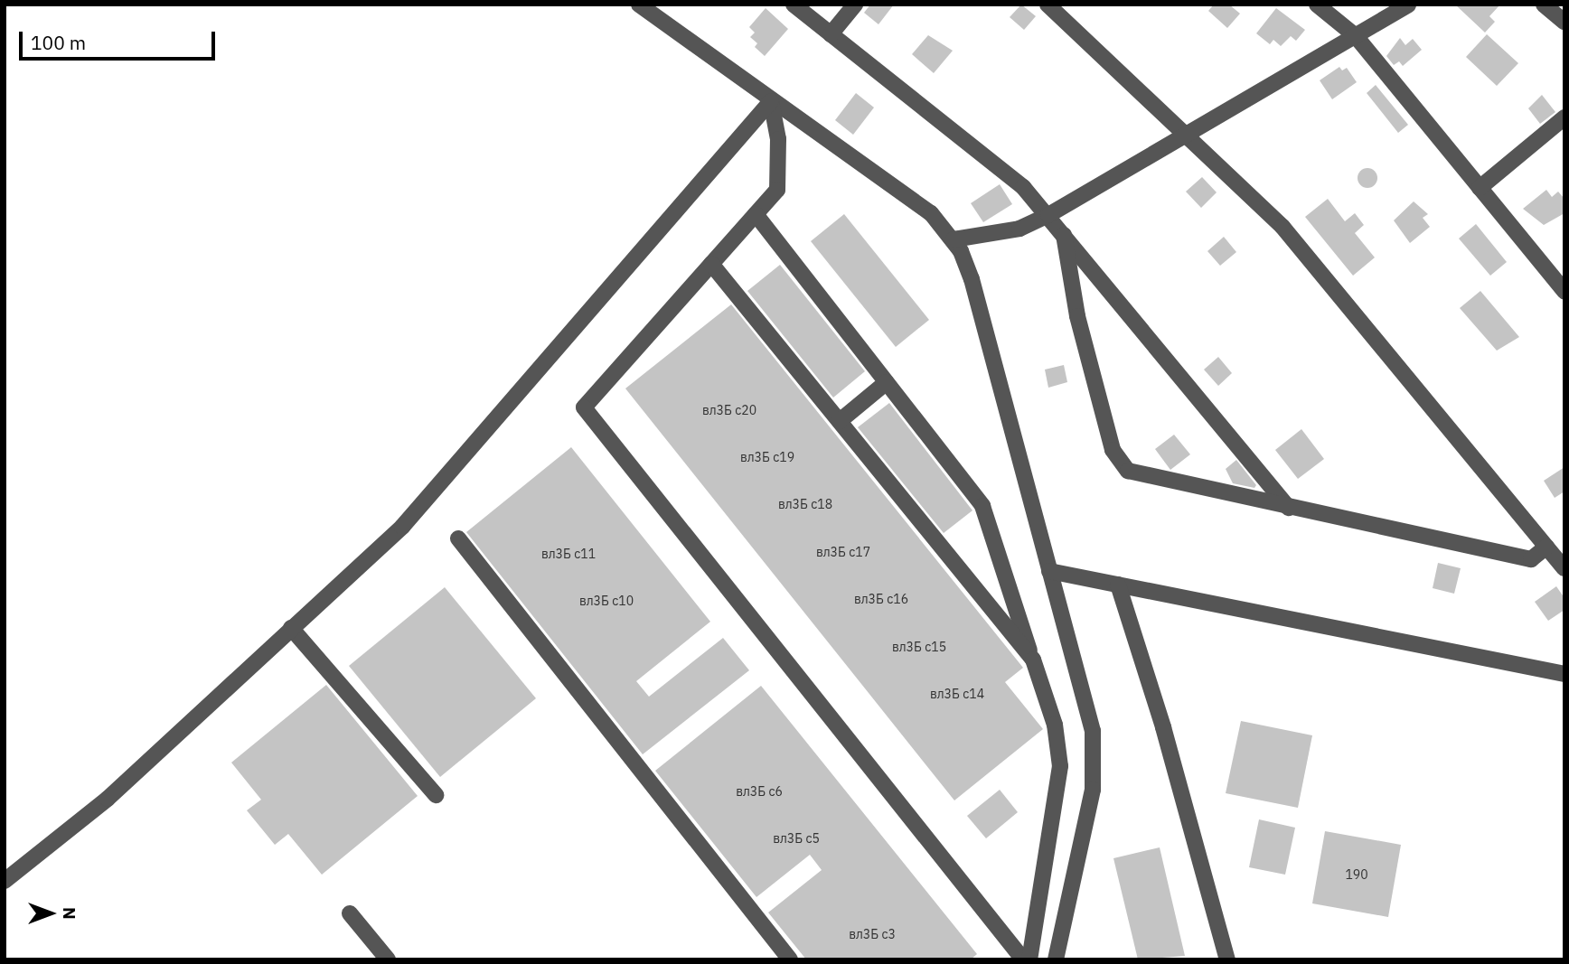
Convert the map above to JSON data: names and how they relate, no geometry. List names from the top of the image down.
{
  "house_numbers": [
    "вл3Б с20",
    "вл3Б с19",
    "вл3Б с18",
    "вл3Б с17",
    "вл3Б с11",
    "вл3Б с16",
    "вл3Б с10",
    "вл3Б с15",
    "вл3Б с14",
    "вл3Б с6",
    "вл3Б с5",
    "190",
    "вл3Б с3"
  ],
  "scale_bar": "100 m",
  "north": "right"
}
